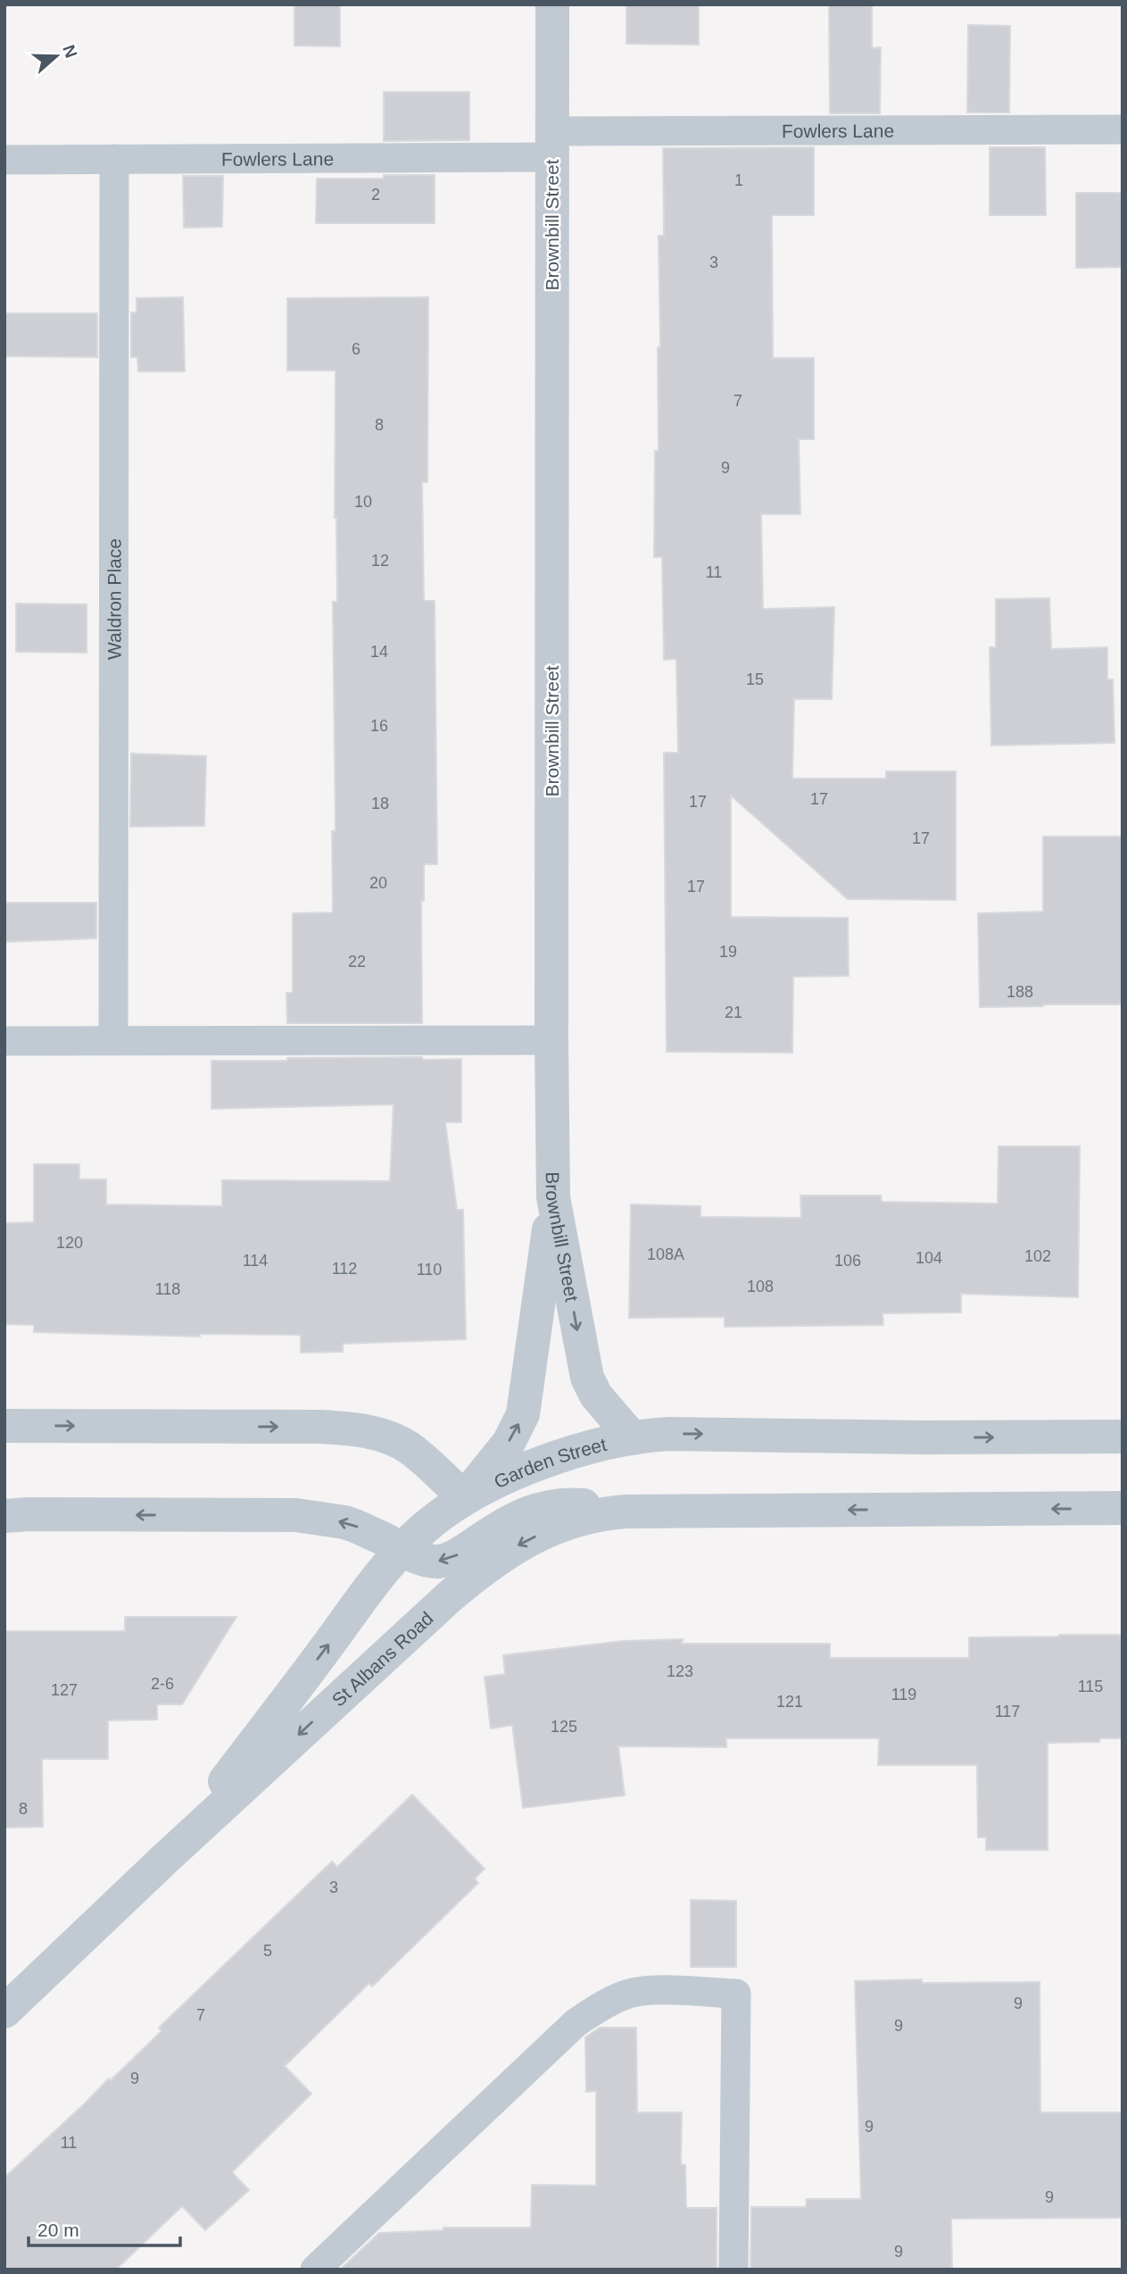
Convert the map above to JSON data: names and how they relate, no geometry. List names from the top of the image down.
{
  "streets": {
    "street": ["Brownbill Street", "Garden Street", "St Albans Road"],
    "lane": ["Fowlers Lane", "Waldron Place"]
  },
  "crossings": [
    ["Fowlers Lane", "Brownbill Street"],
    ["Fowlers Lane", "Waldron Place"],
    ["Brownbill Street", "Garden Street"],
    ["Garden Street", "St Albans Road"]
  ],
  "house_numbers": [
    "1",
    "2",
    "3",
    "6",
    "7",
    "8",
    "9",
    "10",
    "12",
    "11",
    "14",
    "15",
    "16",
    "17",
    "17",
    "18",
    "17",
    "20",
    "17",
    "19",
    "22",
    "188",
    "21",
    "120",
    "108A",
    "102",
    "104",
    "114",
    "106",
    "112",
    "110",
    "108",
    "118",
    "123",
    "2-6",
    "115",
    "127",
    "119",
    "121",
    "117",
    "125",
    "8",
    "3",
    "5",
    "9",
    "7",
    "9",
    "9",
    "9",
    "11",
    "9",
    "9"
  ],
  "scale_bar": "20 m",
  "north": "right"
}
